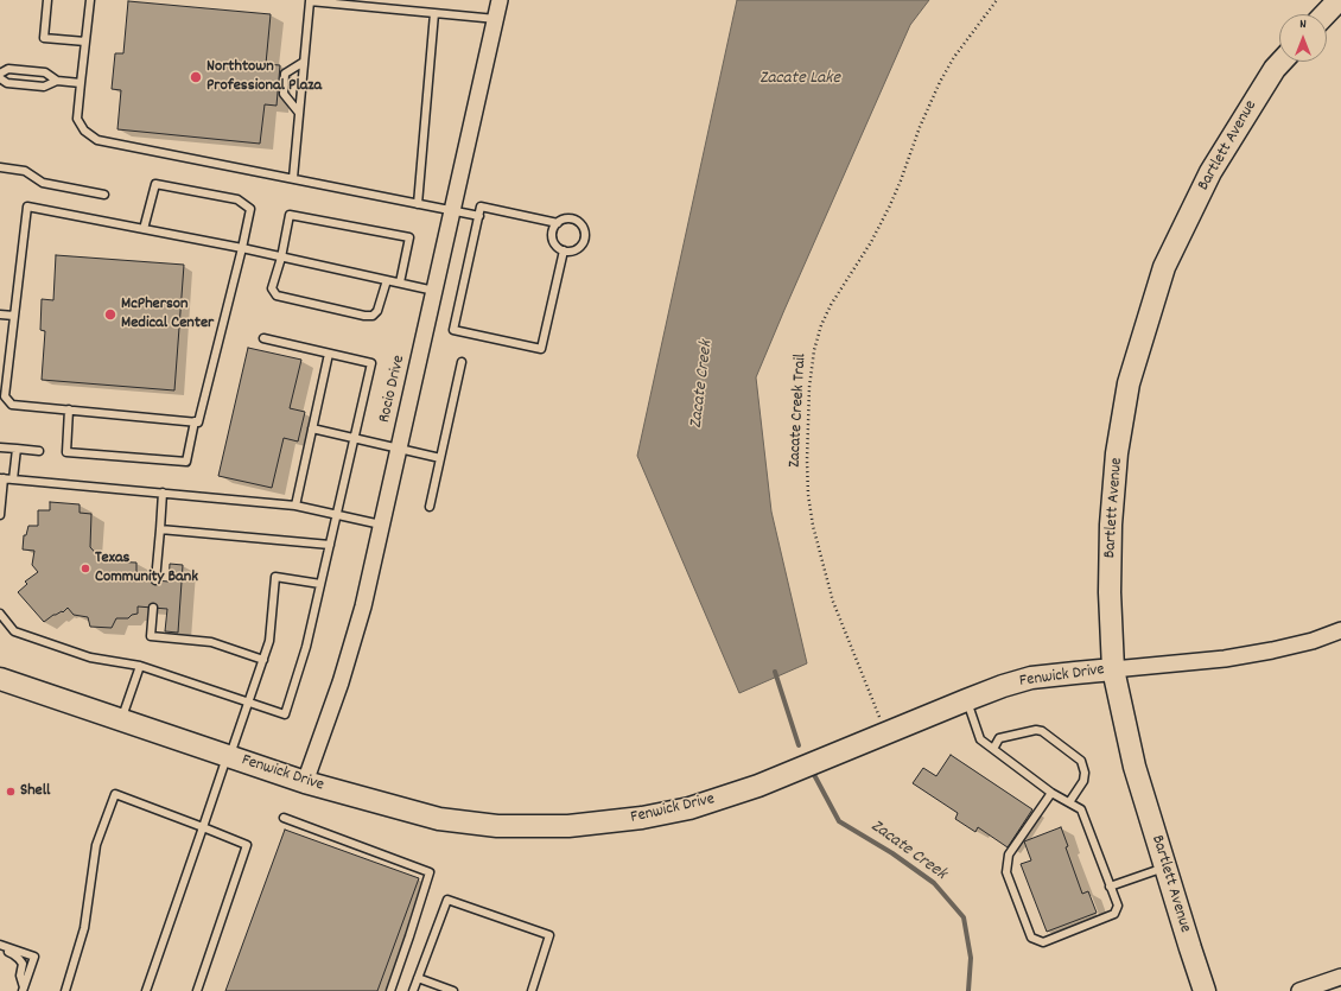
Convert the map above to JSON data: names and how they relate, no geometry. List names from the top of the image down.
{
  "streets": {
    "street": ["Bartlett Avenue", "Rocio Drive", "Fenwick Drive"],
    "path": ["Zacate Creek Trail"]
  },
  "crossings": [
    ["Bartlett Avenue", "Fenwick Drive"],
    ["Rocio Drive", "Fenwick Drive"]
  ],
  "water": ["Zacate Lake", "Zacate Creek"],
  "places": [
    "Northtown Professional Plaza",
    "McPherson Medical Center",
    "Texas Community Bank",
    "Shell"
  ],
  "north": "top"
}
